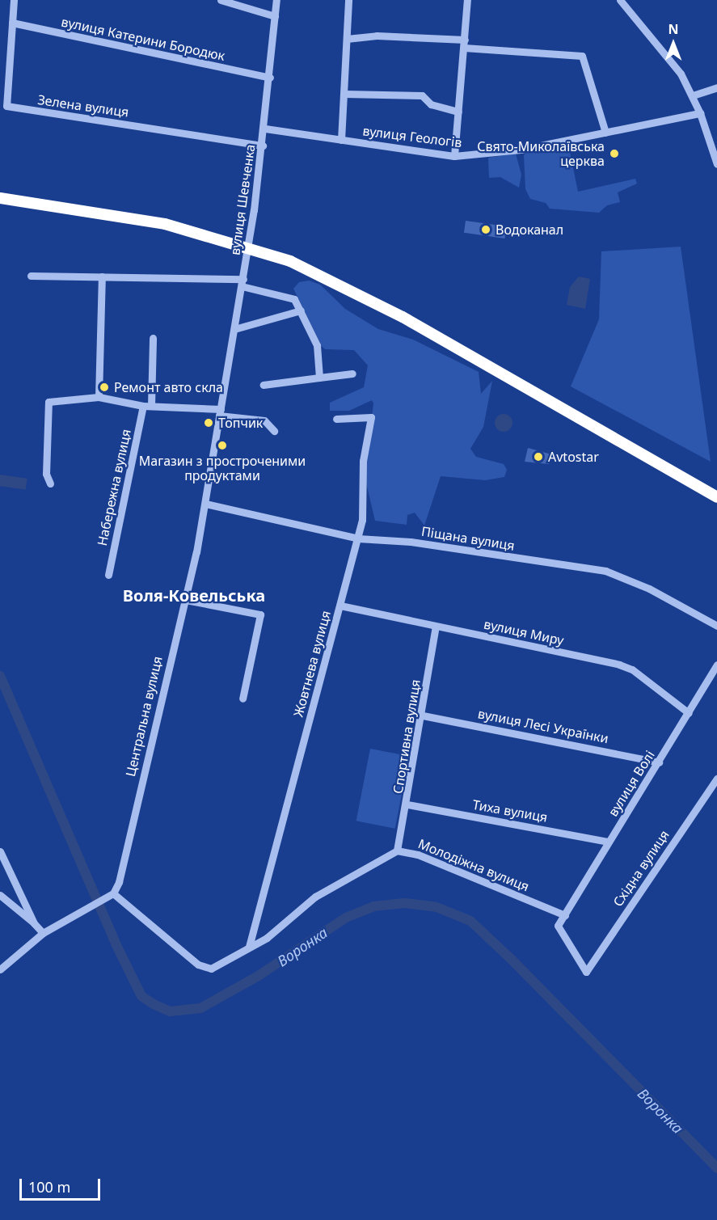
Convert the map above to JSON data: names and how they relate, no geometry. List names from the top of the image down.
{
  "streets": {
    "street": [
      "вулиця Катерини Бородюк",
      "Зелена вулиця",
      "вулиця Геологів",
      "вулиця Шевченка",
      "Набережна вулиця",
      "Піщана вулиця",
      "вулиця Миру",
      "Жовтнева вулиця",
      "Центральна вулиця",
      "вулиця Лесі Українки",
      "Спортивна вулиця",
      "вулиця Волі",
      "Тиха вулиця",
      "Молодіжна вулиця",
      "Східна вулиця"
    ]
  },
  "crossings": [
    ["вулиця Катерини Бородюк", "Зелена вулиця"],
    ["вулиця Катерини Бородюк", "вулиця Шевченка"],
    ["Зелена вулиця", "вулиця Шевченка"],
    ["вулиця Геологів", "вулиця Шевченка"],
    ["вулиця Шевченка", "Центральна вулиця"],
    ["Піщана вулиця", "Жовтнева вулиця"],
    ["Піщана вулиця", "Центральна вулиця"],
    ["вулиця Миру", "Жовтнева вулиця"],
    ["вулиця Миру", "Спортивна вулиця"],
    ["вулиця Миру", "вулиця Волі"],
    ["Жовтнева вулиця", "Молодіжна вулиця"],
    ["Центральна вулиця", "Молодіжна вулиця"],
    ["вулиця Лесі Українки", "Спортивна вулиця"],
    ["вулиця Лесі Українки", "вулиця Волі"],
    ["Спортивна вулиця", "Тиха вулиця"],
    ["Спортивна вулиця", "Молодіжна вулиця"],
    ["вулиця Волі", "Тиха вулиця"],
    ["вулиця Волі", "Молодіжна вулиця"],
    ["вулиця Волі", "Східна вулиця"],
    ["Молодіжна вулиця", "Східна вулиця"]
  ],
  "districts": ["Воля-Ковельська"],
  "water": ["Воронка"],
  "places": [
    "Свято-Миколаївська церква",
    "Водоканал",
    "Ремонт авто скла",
    "Топчик",
    "Магазин з простроченими продуктами",
    "Avtostar"
  ],
  "scale_bar": "100 m",
  "north": "top"
}
